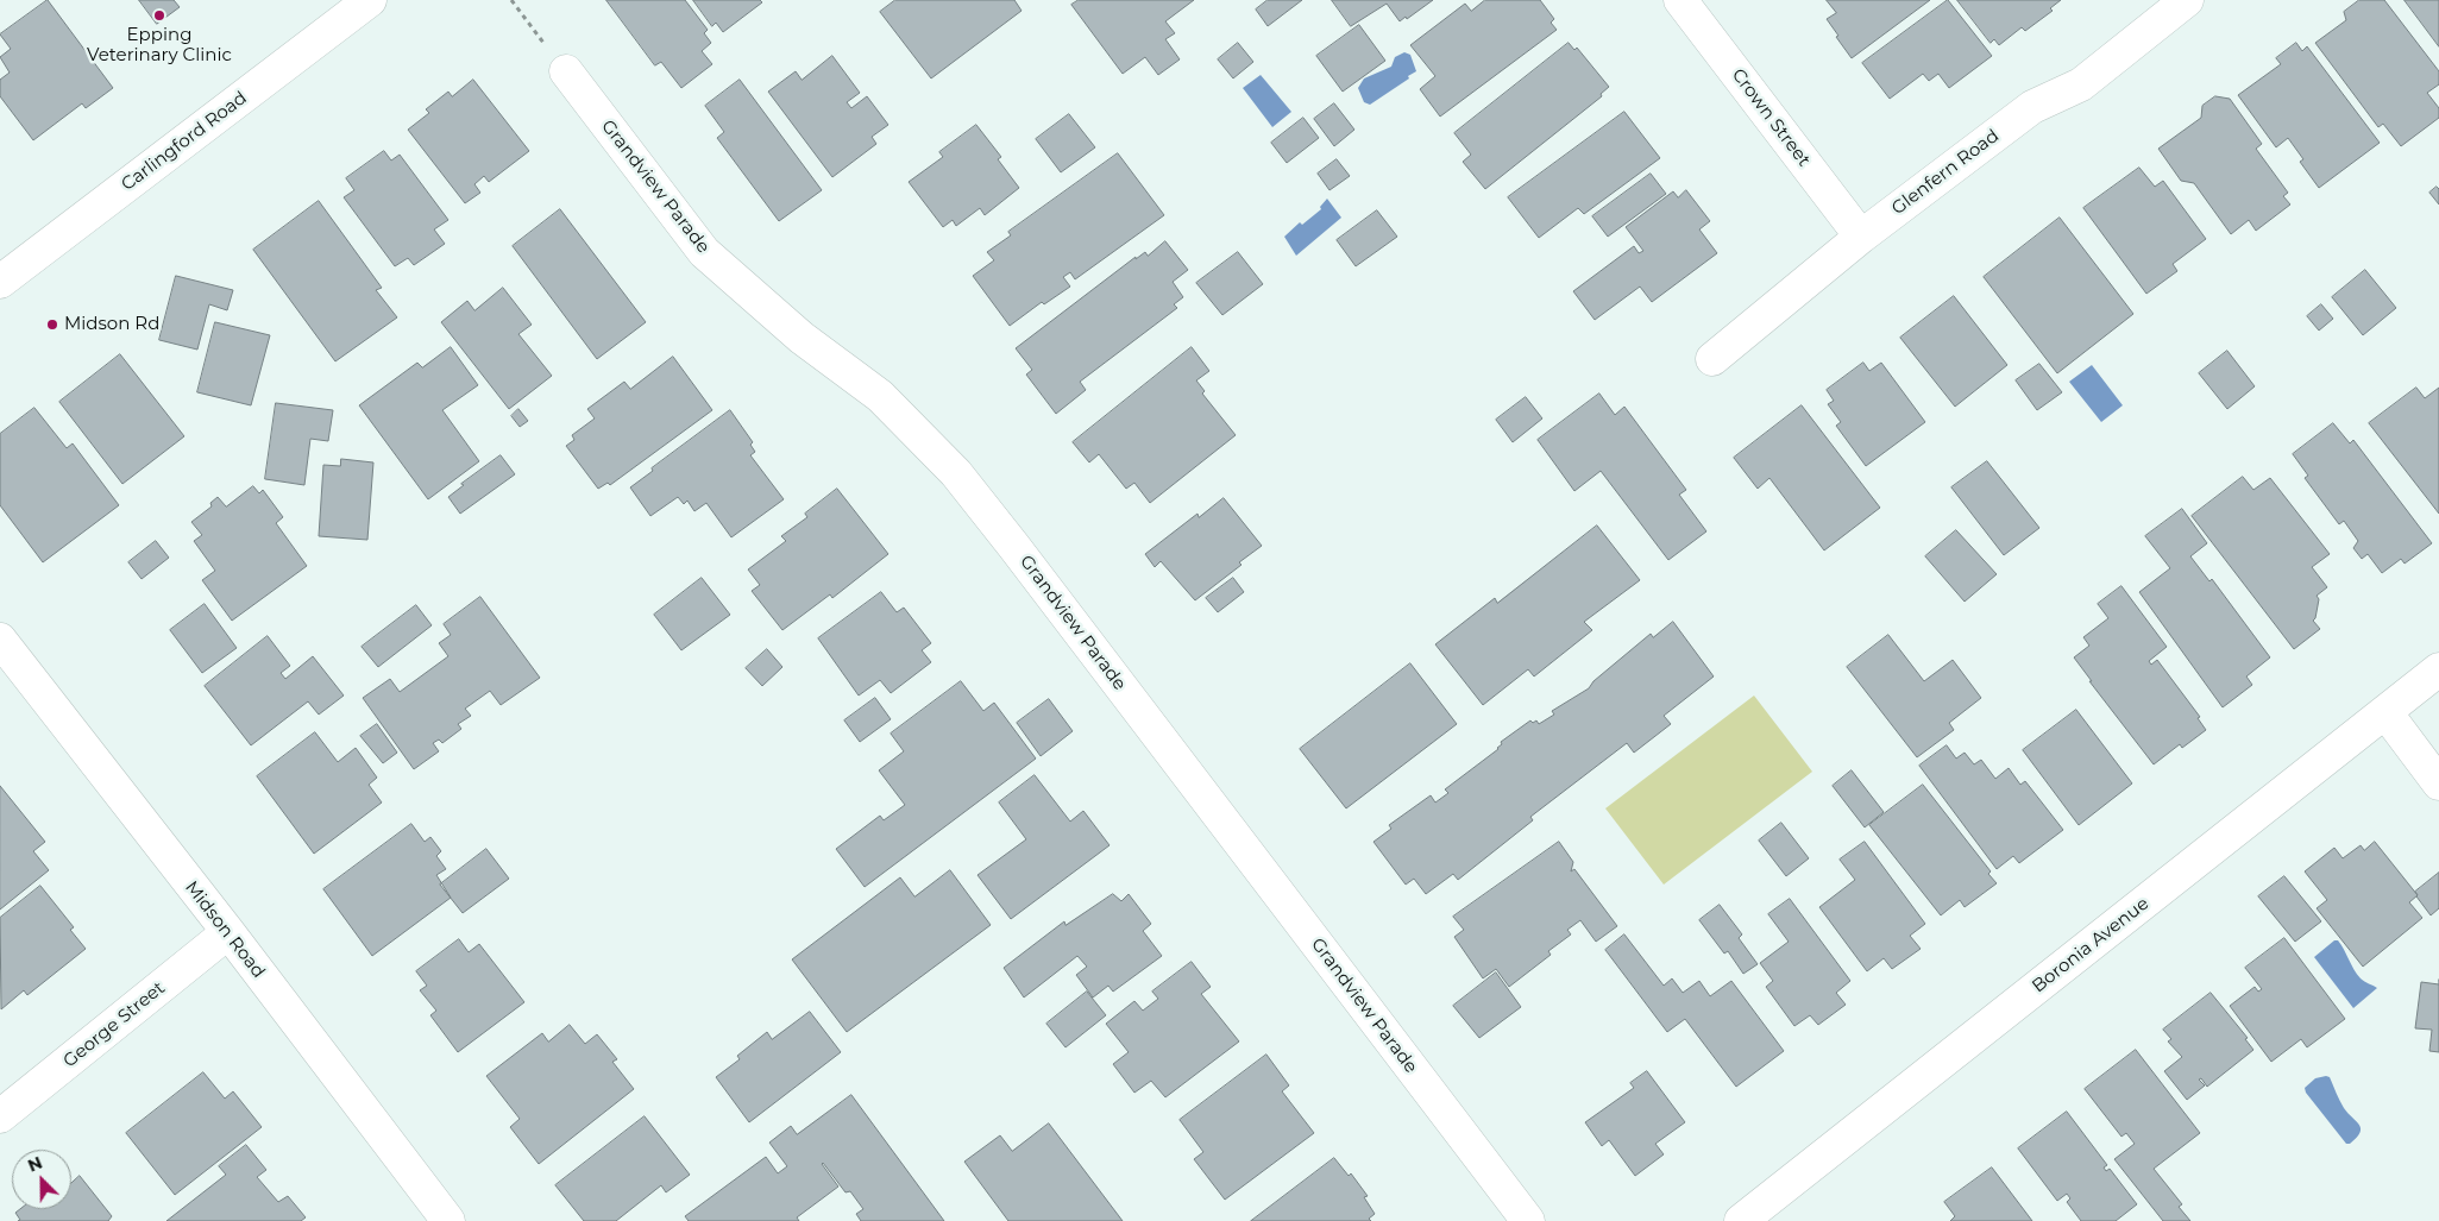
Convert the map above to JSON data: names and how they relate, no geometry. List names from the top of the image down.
{
  "streets": {
    "street": [
      "Crown Street",
      "Carlingford Road",
      "Glenfern Road",
      "Grandview Parade",
      "Midson Road",
      "Boronia Avenue",
      "George Street"
    ]
  },
  "crossings": [
    ["Crown Street", "Glenfern Road"],
    ["Midson Road", "George Street"]
  ],
  "places": ["Epping Veterinary Clinic", "Midson Rd"],
  "north": "top left"
}
